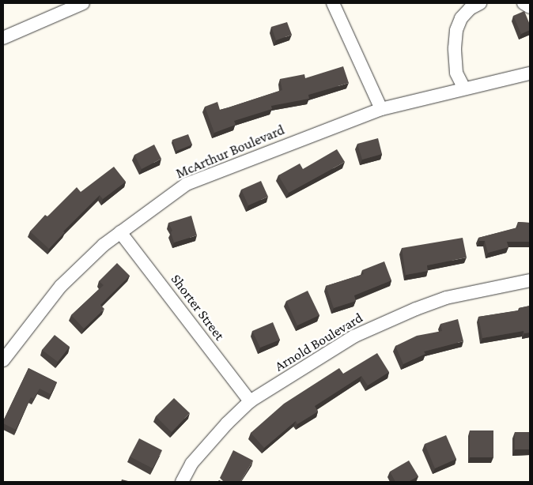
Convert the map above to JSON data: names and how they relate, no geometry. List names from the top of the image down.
{
  "streets": {
    "street": ["McArthur Boulevard", "Shorter Street", "Arnold Boulevard"]
  },
  "crossings": [
    ["McArthur Boulevard", "Shorter Street"],
    ["Shorter Street", "Arnold Boulevard"]
  ]
}
